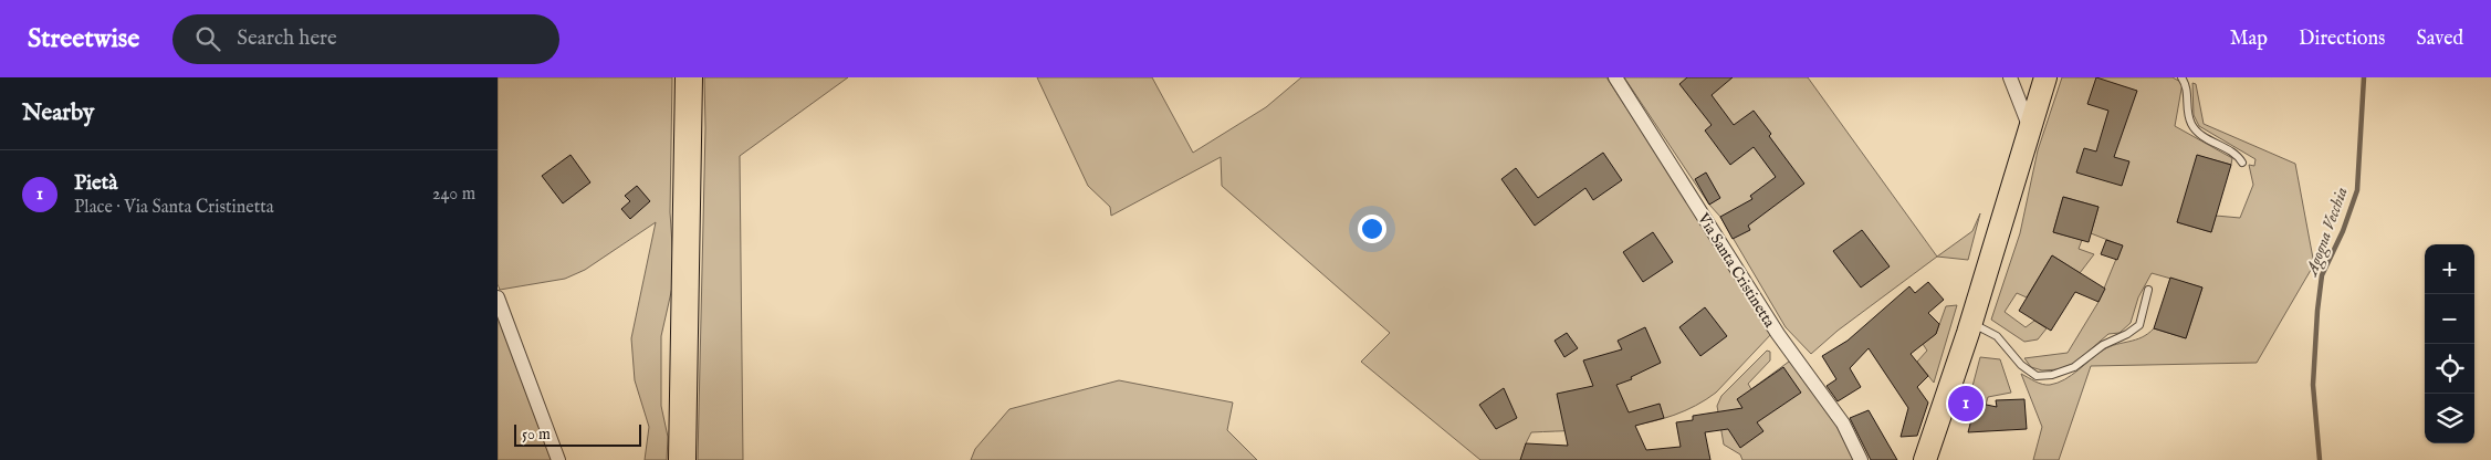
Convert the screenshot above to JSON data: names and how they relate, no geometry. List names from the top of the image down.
{
  "streets": {
    "street": ["Via Santa Cristinetta"]
  },
  "water": ["Agogna Vecchia"],
  "scale_bar": "50 m",
  "page": {
    "header": "Streetwise",
    "search": "Search here",
    "nav": ["Map", "Directions", "Saved"],
    "heading": "Nearby",
    "list": [
      {
        "mark": "1",
        "name": "Pietà",
        "note": "Place · Via Santa Cristinetta",
        "value": "240 m"
      }
    ],
    "map_buttons": ["+", "−"],
    "pins": "1",
    "scale": "50 m"
  }
}
